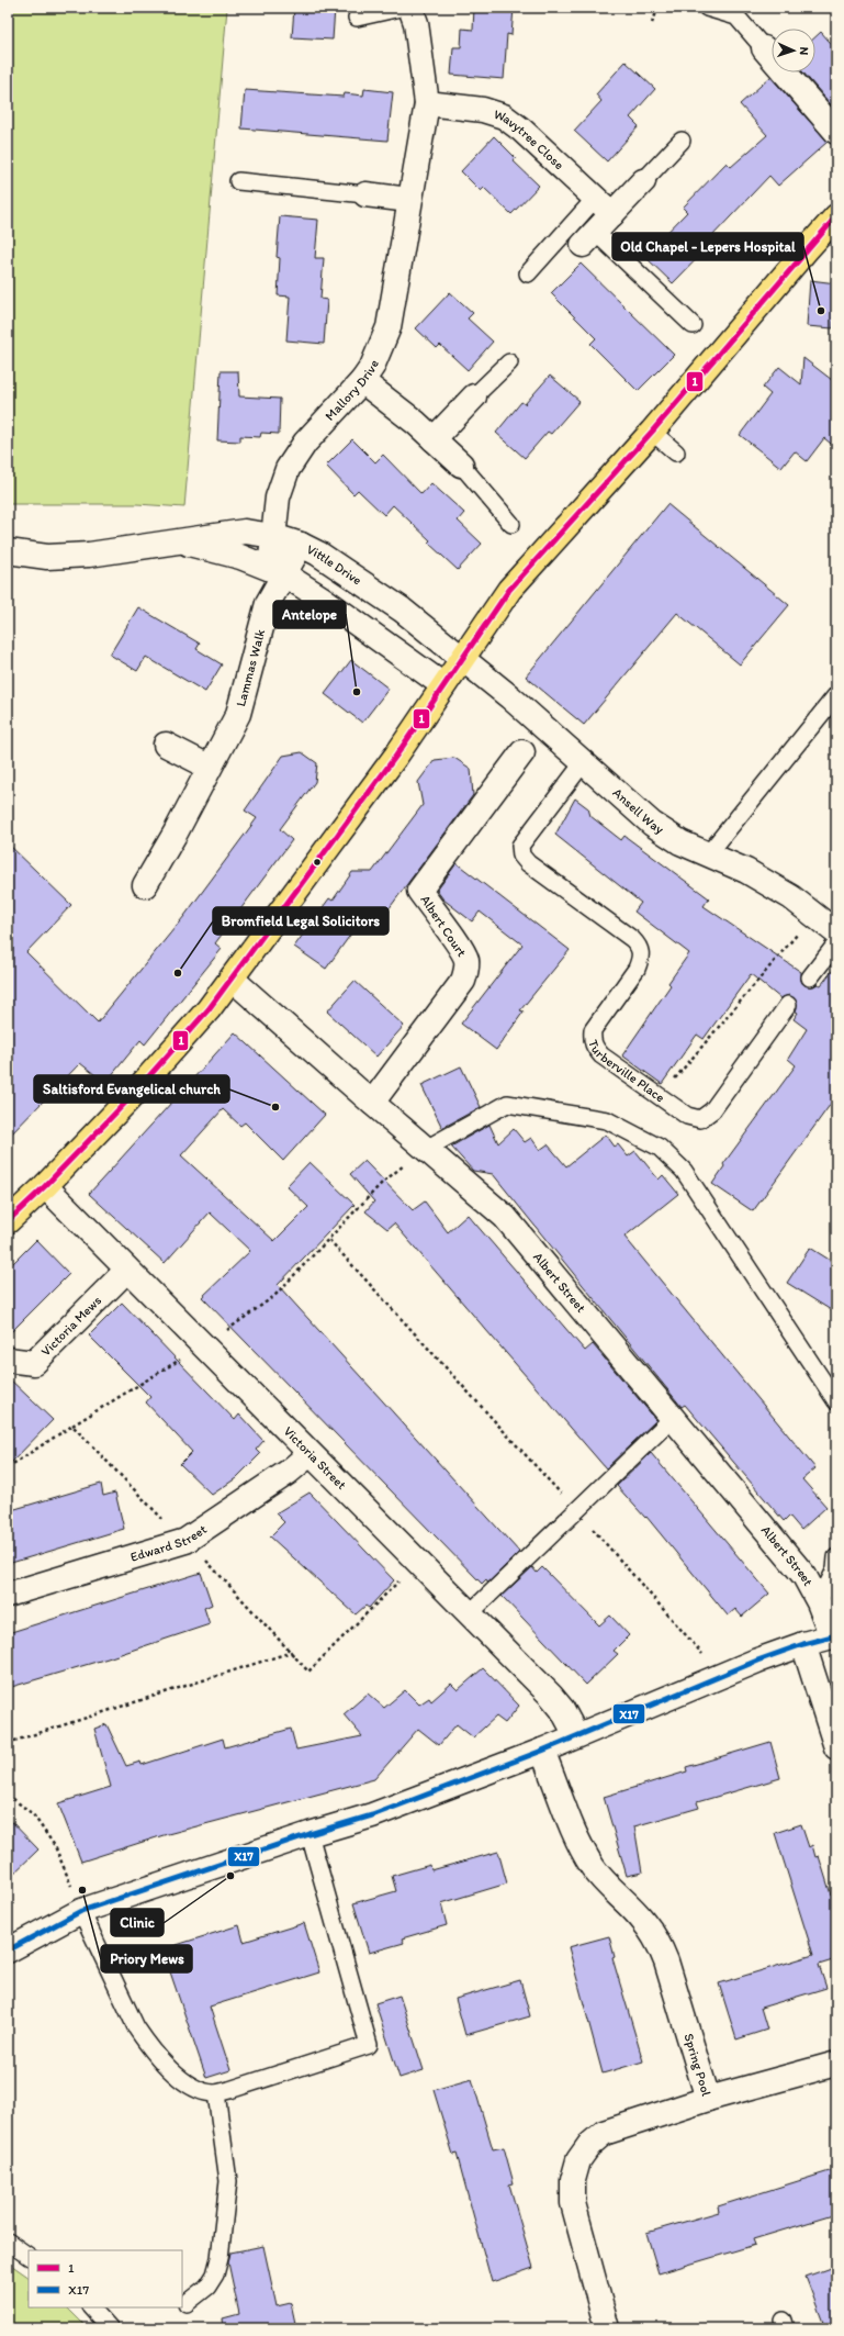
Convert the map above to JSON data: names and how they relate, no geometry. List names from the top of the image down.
{
  "streets": {
    "street": [
      "Wavytree Close",
      "Mallory Drive",
      "Vittle Drive",
      "Lammas Walk",
      "Ansell Way",
      "Albert Court",
      "Albert Street",
      "Victoria Mews",
      "Victoria Street",
      "Edward Street",
      "Spring Pool"
    ],
    "lane": ["Turberville Place"]
  },
  "crossings": [
    ["Wavytree Close", "Mallory Drive"],
    ["Mallory Drive", "Vittle Drive"],
    ["Mallory Drive", "Lammas Walk"],
    ["Vittle Drive", "Lammas Walk"],
    ["Vittle Drive", "Ansell Way"],
    ["Ansell Way", "Turberville Place"],
    ["Albert Court", "Albert Street"],
    ["Victoria Mews", "Victoria Street"],
    ["Victoria Street", "Edward Street"]
  ],
  "places": [
    "Old Chapel - Lepers Hospital",
    "Antelope",
    "Bromfield Legal Solicitors",
    "Saltisford Evangelical church",
    "Clinic",
    "Priory Mews"
  ],
  "lines": ["transit line 1", "transit line X17"],
  "legend": ["1", "X17"],
  "north": "right"
}
